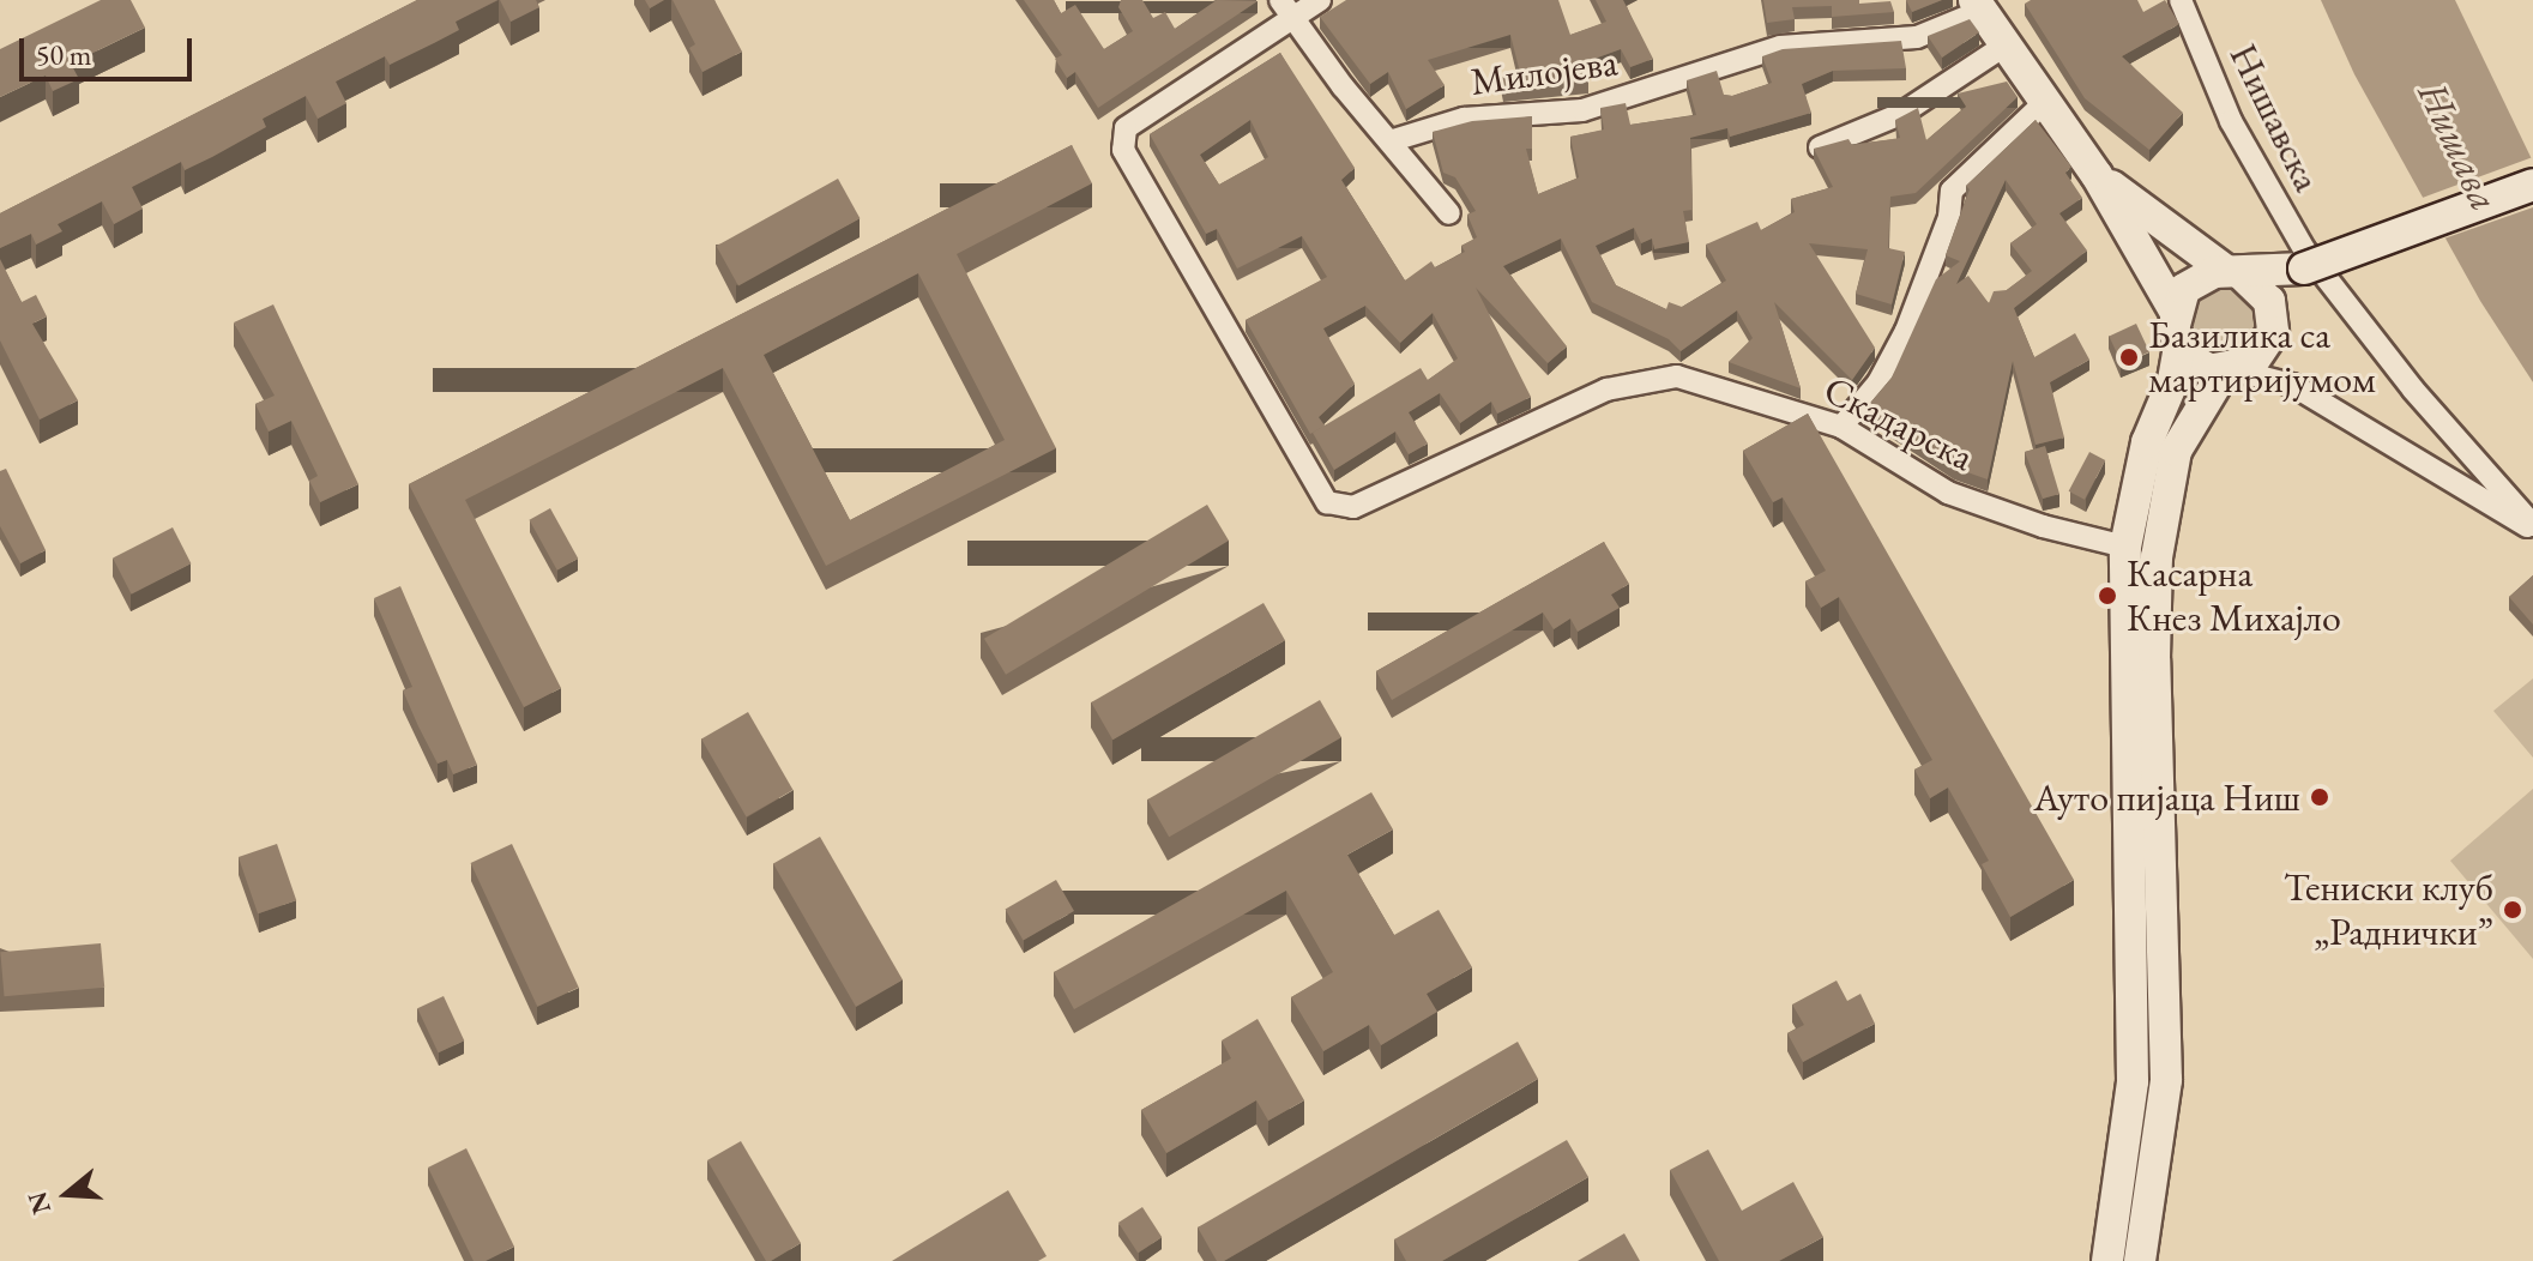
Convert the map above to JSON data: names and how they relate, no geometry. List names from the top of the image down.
{
  "streets": {
    "street": ["Милојева", "Нишавска", "Скадарска"]
  },
  "water": ["Нишава"],
  "places": [
    "Базилика са мартиријумом",
    "Касарна Кнез Михајло",
    "Ауто пијаца Ниш",
    "Тениски клуб „Раднички”"
  ],
  "scale_bar": "50 m",
  "north": "left"
}
